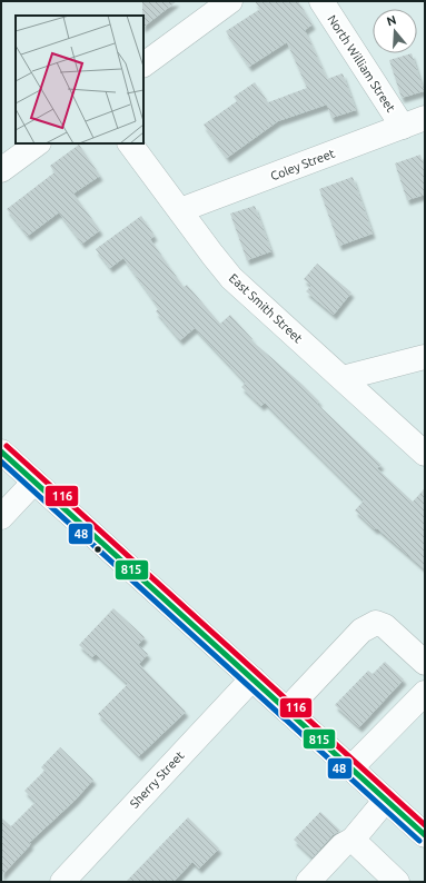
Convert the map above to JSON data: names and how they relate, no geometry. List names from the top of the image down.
{
  "streets": {
    "street": [
      "North William Street",
      "Coley Street",
      "East Smith Street",
      "Sherry Street"
    ]
  },
  "crossings": [
    ["North William Street", "Coley Street"],
    ["Coley Street", "East Smith Street"]
  ],
  "lines": ["transit line 116", "transit line 815", "transit line 48"],
  "north": "top"
}
